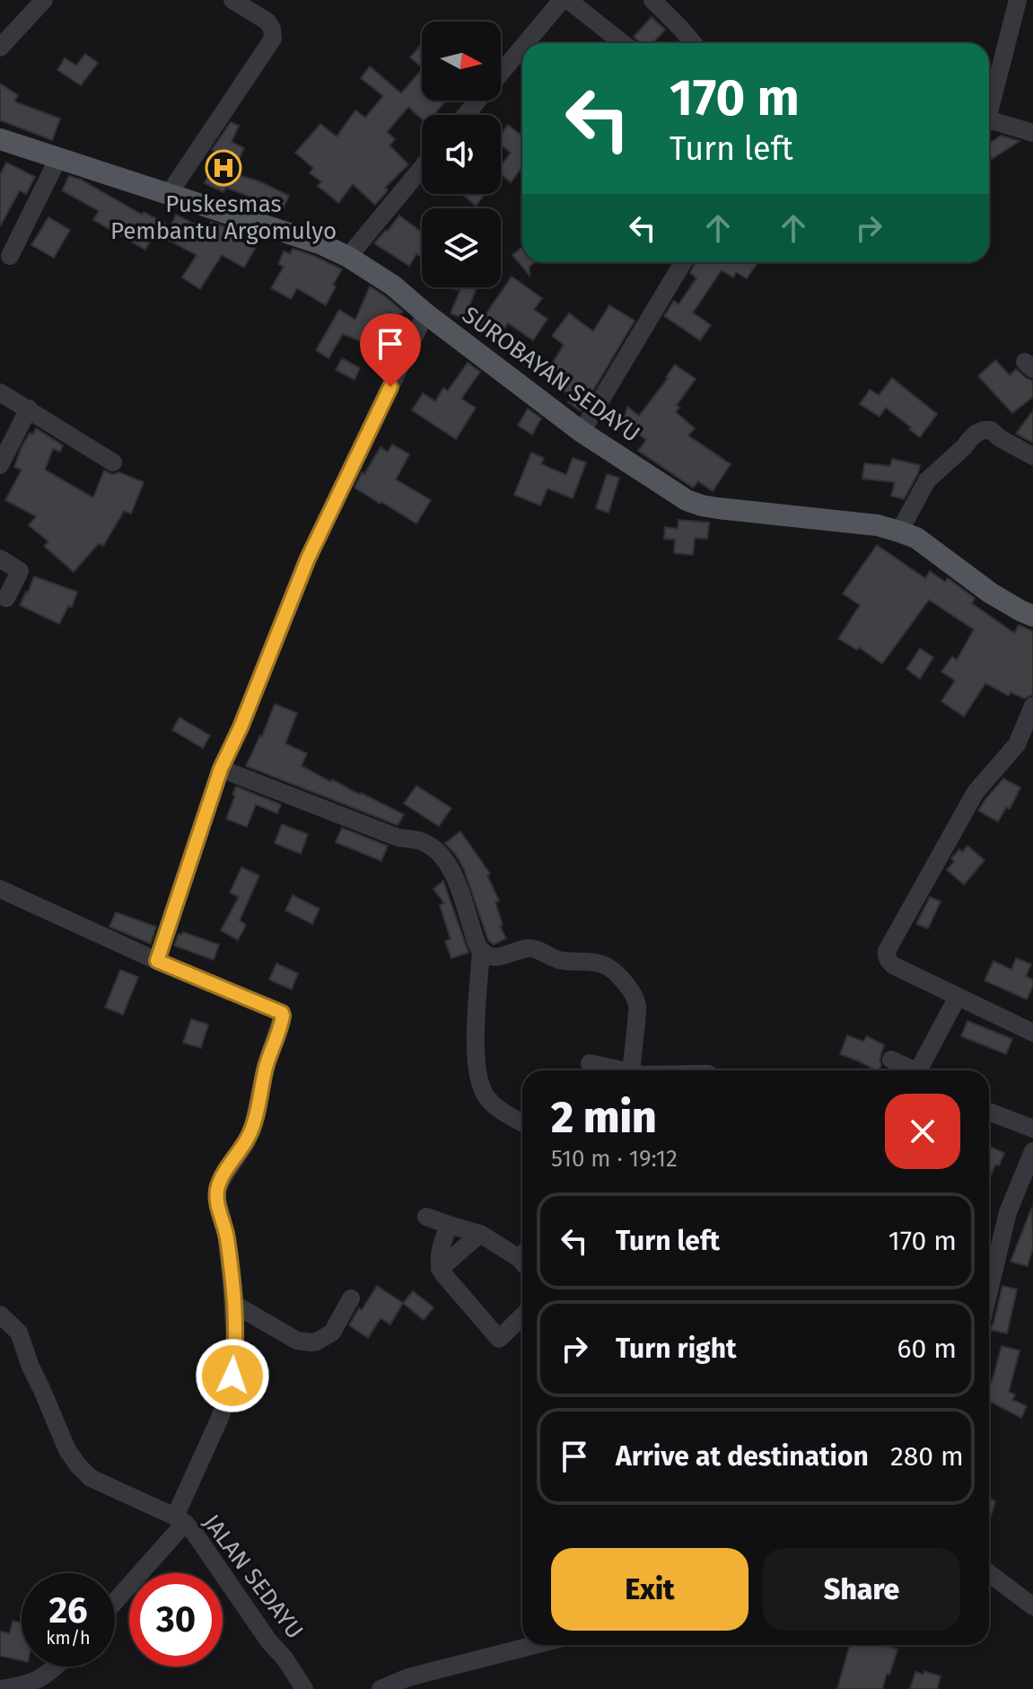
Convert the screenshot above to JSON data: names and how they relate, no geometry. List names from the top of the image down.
{
  "streets": {
    "main road": ["SUROBAYAN SEDAYU"],
    "street": ["JALAN SEDAYU"]
  },
  "places": {
    "hospital": ["Puskesmas Pembantu Argomulyo"]
  },
  "north": "right",
  "page": {
    "turn": ["170 m", "Turn left"],
    "heading": ["2 min", "510 m · 19:12"],
    "list": [
      {
        "name": "Turn left",
        "value": "170 m"
      },
      {
        "name": "Turn right",
        "value": "60 m"
      },
      {
        "name": "Arrive at destination",
        "value": "280 m"
      }
    ],
    "buttons": ["Exit", "Share"],
    "speed": "26 km/h",
    "limit": "30"
  }
}
